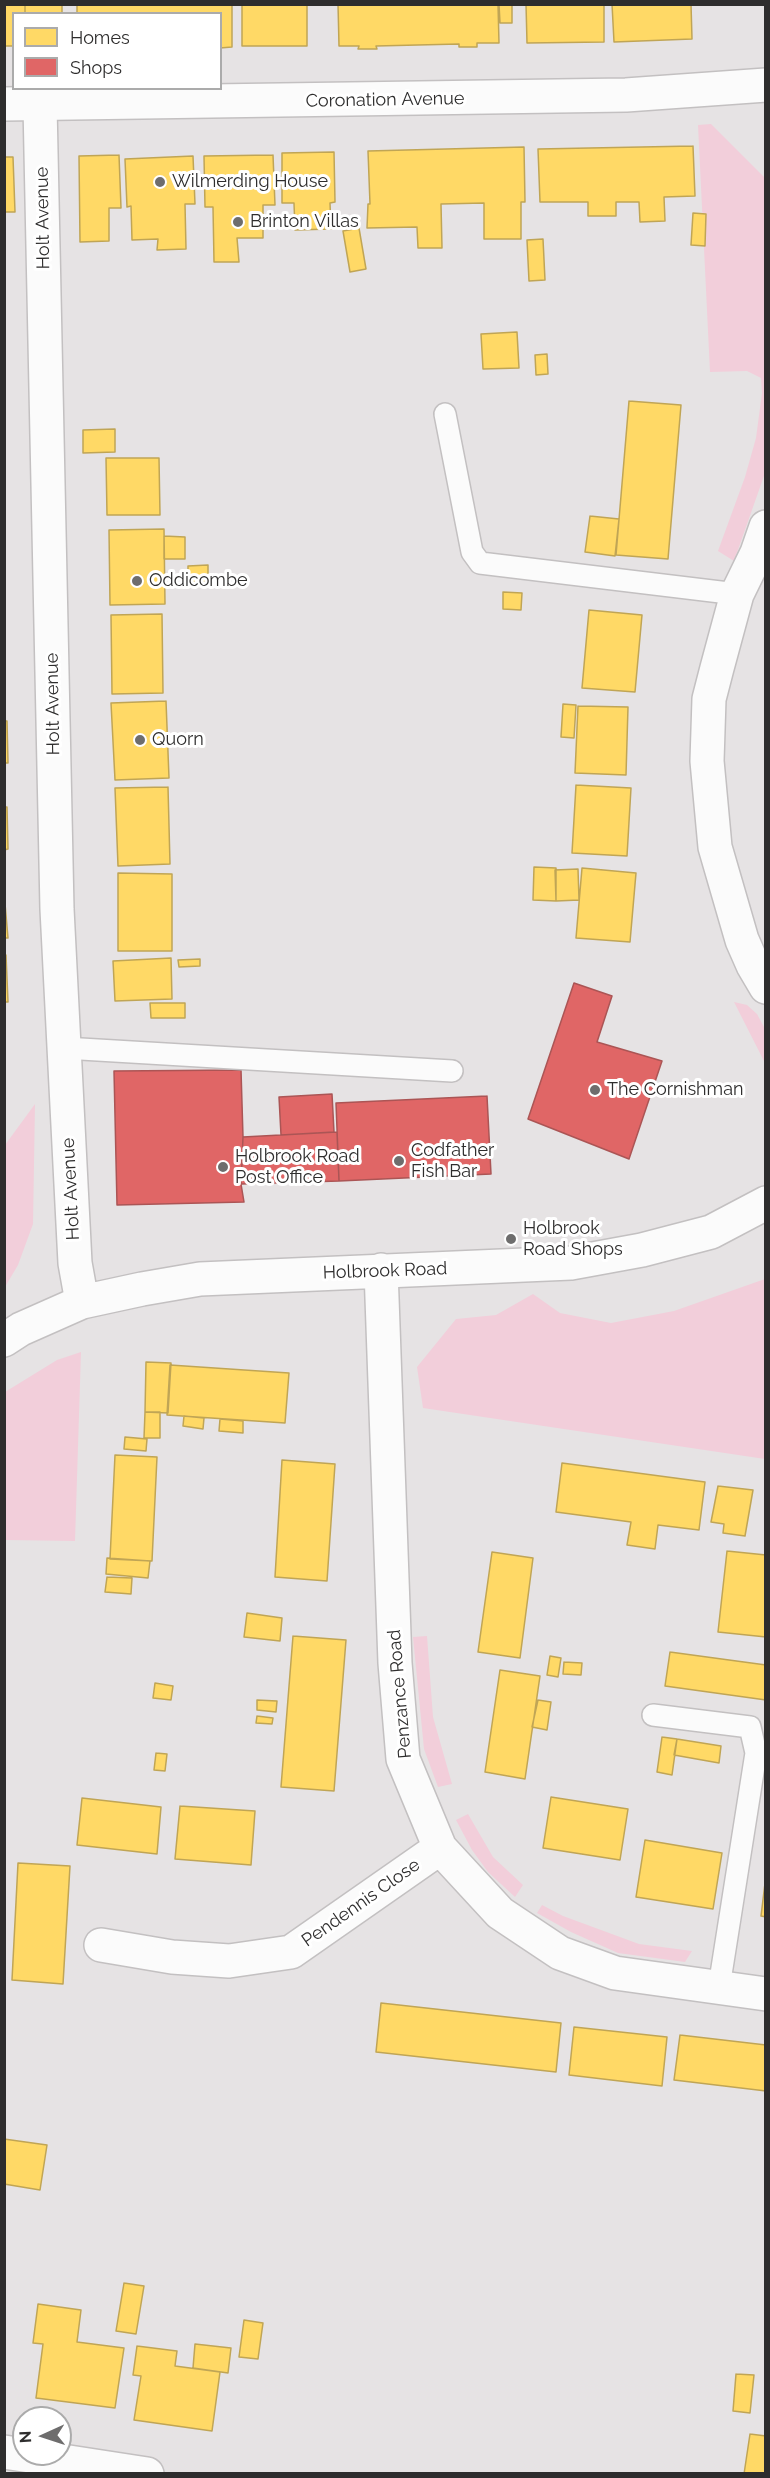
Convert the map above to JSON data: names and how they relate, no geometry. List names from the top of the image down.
{
  "streets": {
    "street": [
      "Coronation Avenue",
      "Holt Avenue",
      "Holbrook Road",
      "Penzance Road",
      "Pendennis Close"
    ]
  },
  "crossings": [
    ["Coronation Avenue", "Holt Avenue"],
    ["Holt Avenue", "Holbrook Road"],
    ["Holbrook Road", "Penzance Road"],
    ["Penzance Road", "Pendennis Close"]
  ],
  "places": [
    "Wilmerding House",
    "Brinton Villas",
    "Oddicombe",
    "Quorn",
    "The Cornishman",
    "Codfather Fish Bar",
    "Holbrook Road Post Office",
    "Holbrook Road Shops"
  ],
  "legend": ["Homes", "Shops"],
  "north": "left"
}
